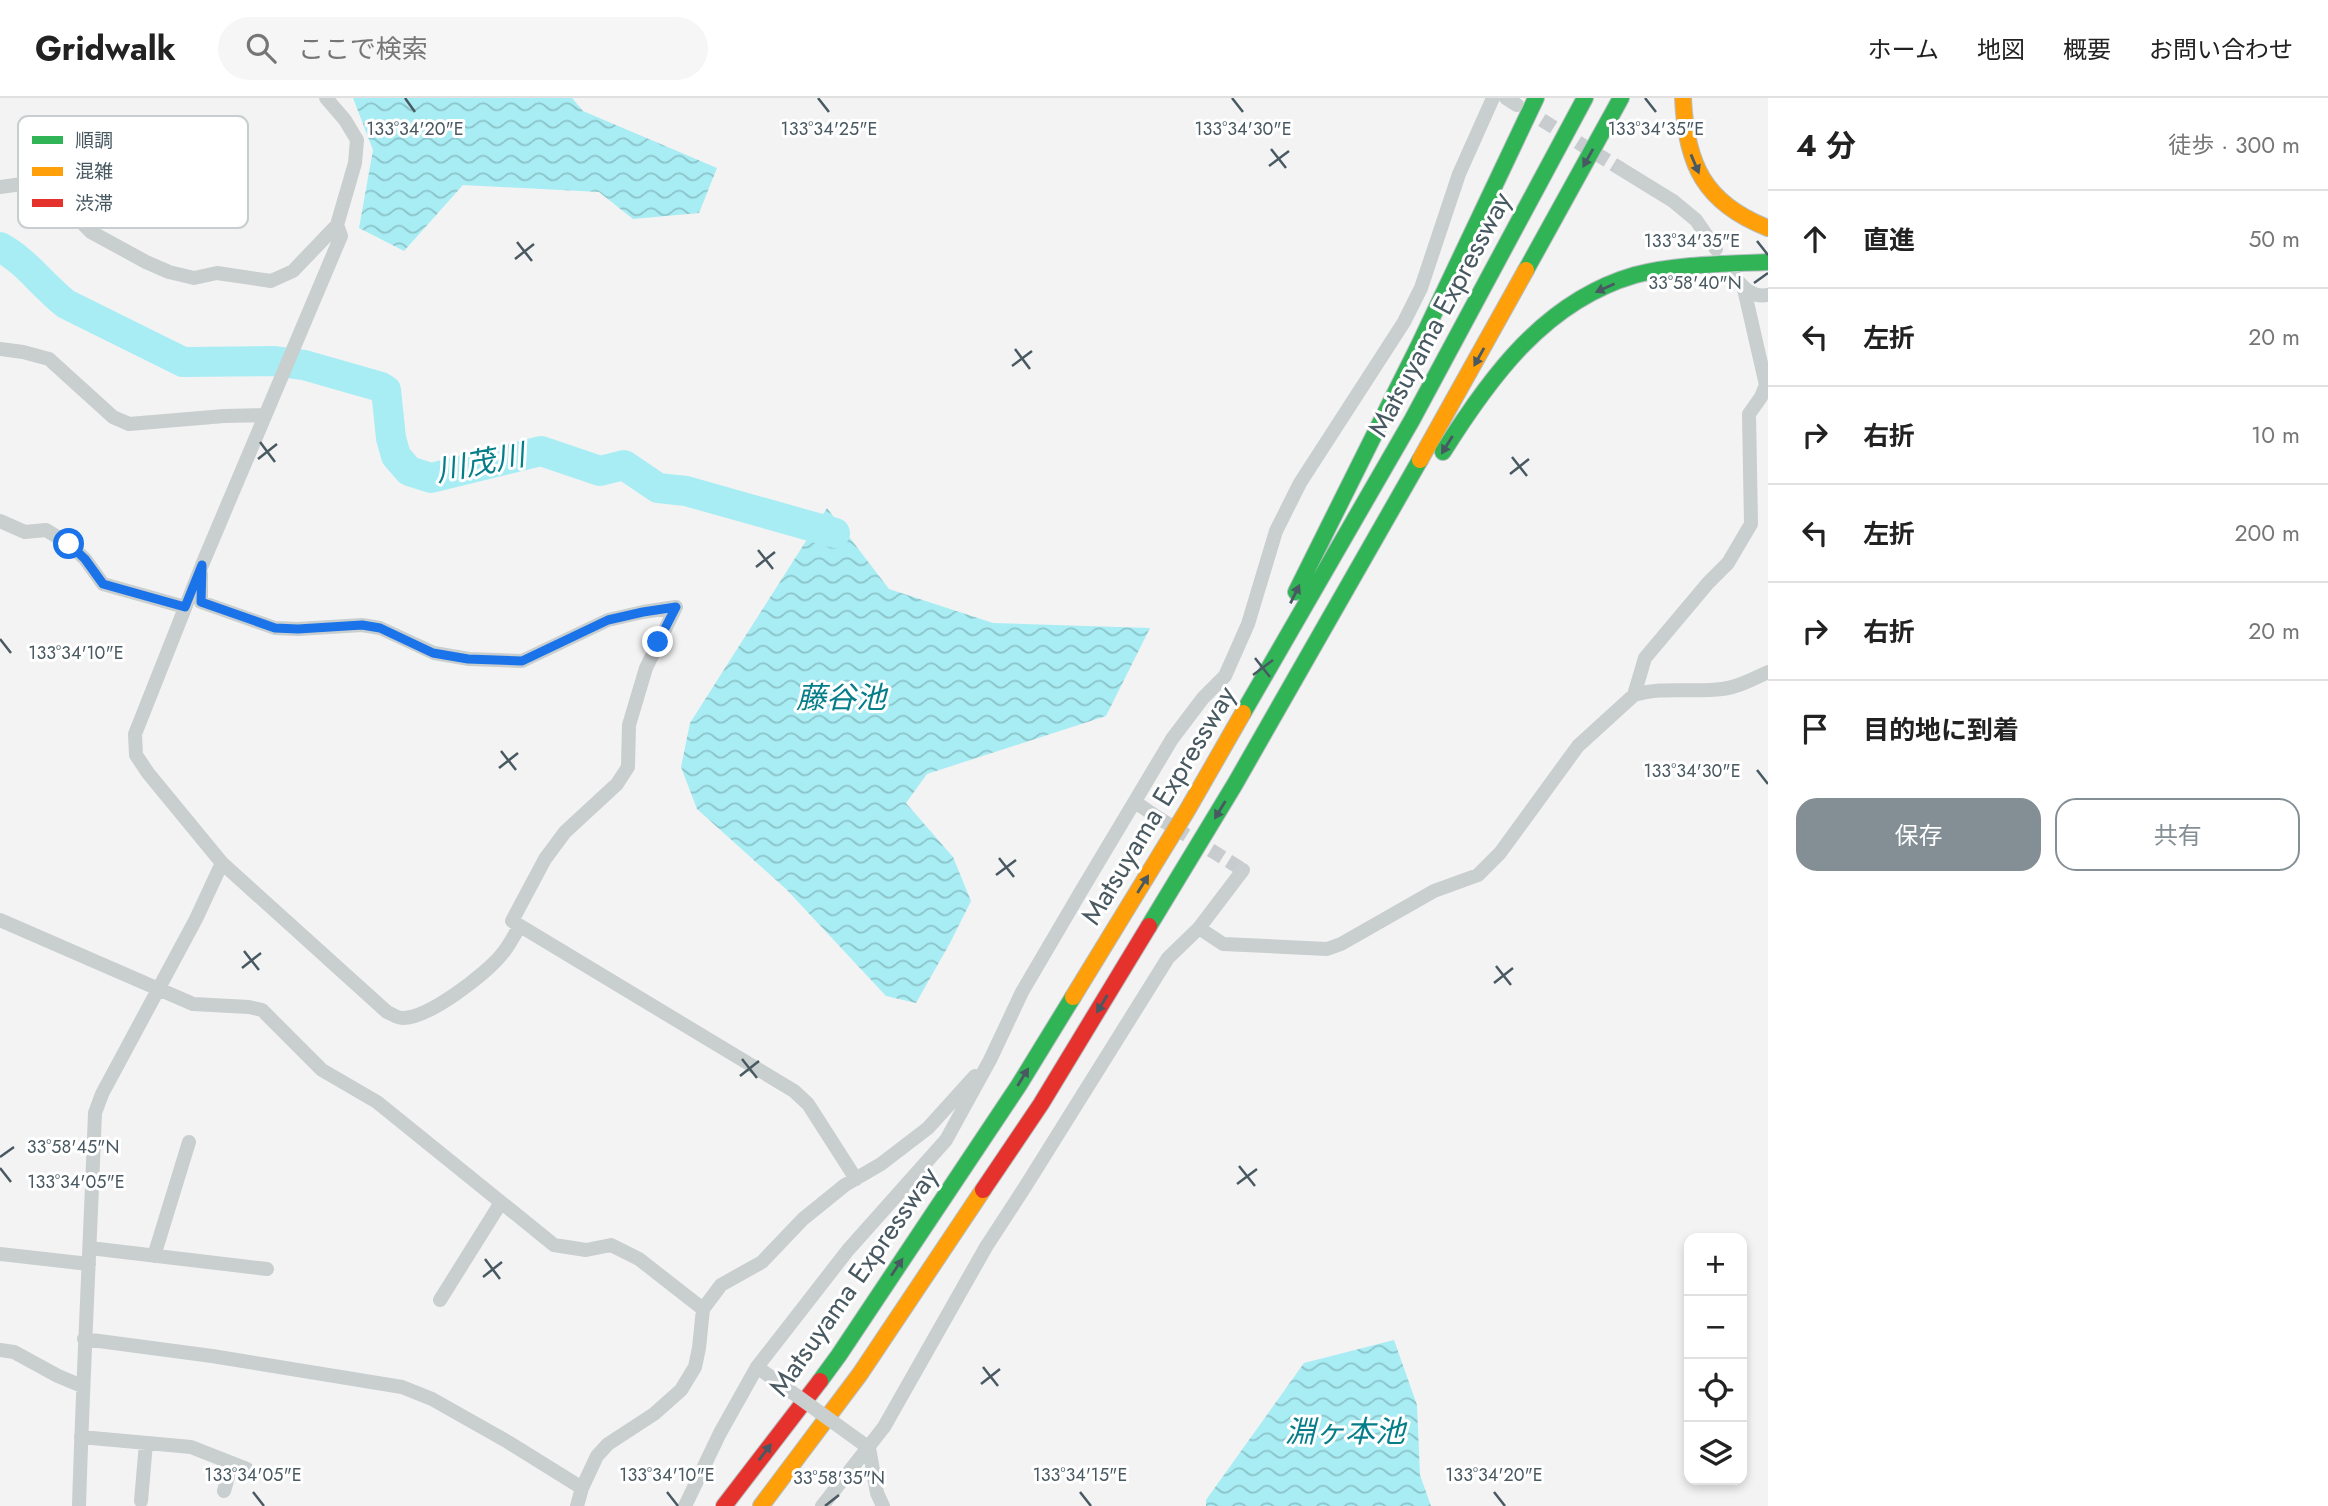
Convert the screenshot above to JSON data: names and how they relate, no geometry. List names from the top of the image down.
{
  "streets": {
    "highway": ["Matsuyama Expressway"]
  },
  "water": ["川茂川", "藤谷池", "淵ヶ本池"],
  "legend": ["順調", "混雑", "渋滞"],
  "page": {
    "header": "Gridwalk",
    "search": "ここで検索",
    "nav": [
      "ホーム",
      "地図",
      "概要",
      "お問い合わせ"
    ],
    "heading": ["4 分", "徒歩 · 300 m"],
    "list": [
      ["直進", "50 m"],
      ["左折", "20 m"],
      ["右折", "10 m"],
      ["左折", "200 m"],
      ["右折", "20 m"],
      "目的地に到着"
    ],
    "buttons": ["保存", "共有"],
    "map_buttons": ["+", "−"]
  },
  "coordinates": [
    "133°34'20\"E",
    "133°34'25\"E",
    "133°34'30\"E",
    "133°34'35\"E",
    "33°58'40\"N",
    "133°34'10\"E",
    "33°58'45\"N",
    "133°34'05\"E",
    "133°34'15\"E",
    "33°58'35\"N"
  ]
}
